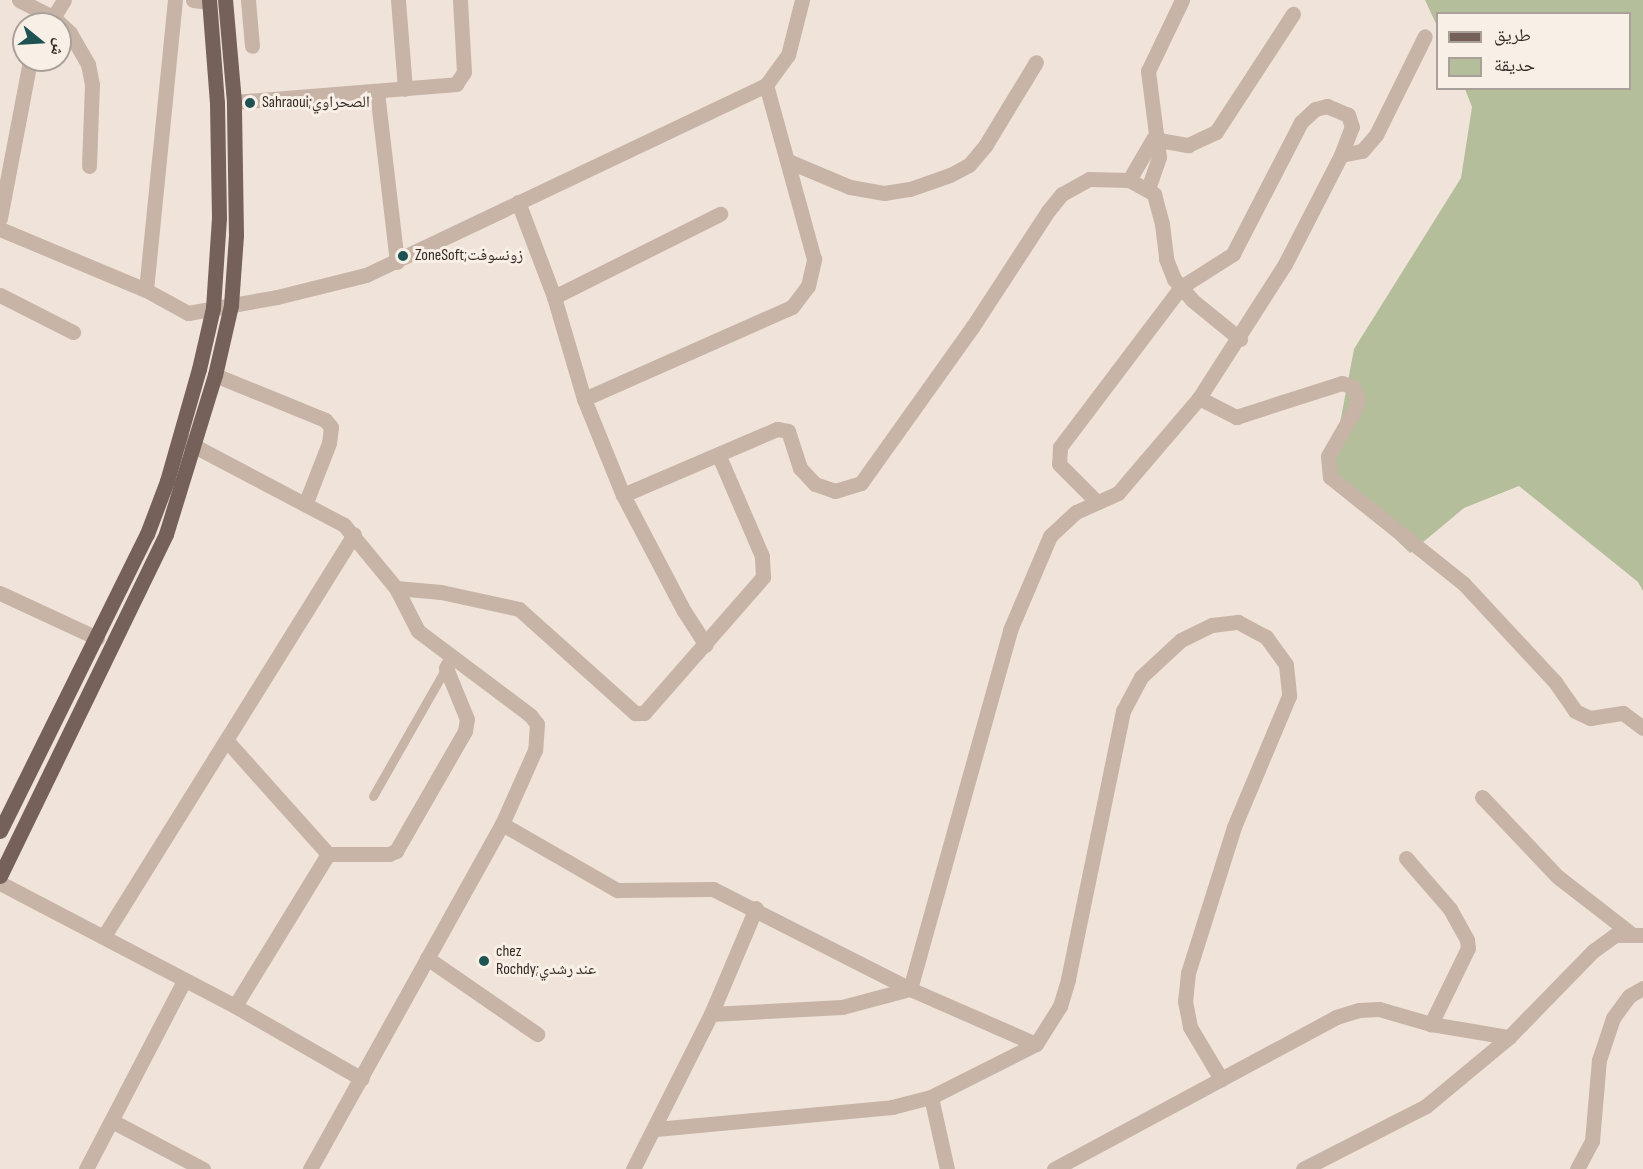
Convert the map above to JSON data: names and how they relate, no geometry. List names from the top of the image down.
{
  "places": ["Sahraoui;الصحراوي", "ZoneSoft;زونسوفت", "chez Rochdy;عند رشدي"],
  "legend": ["طريق", "حديقة"],
  "north": "right"
}
